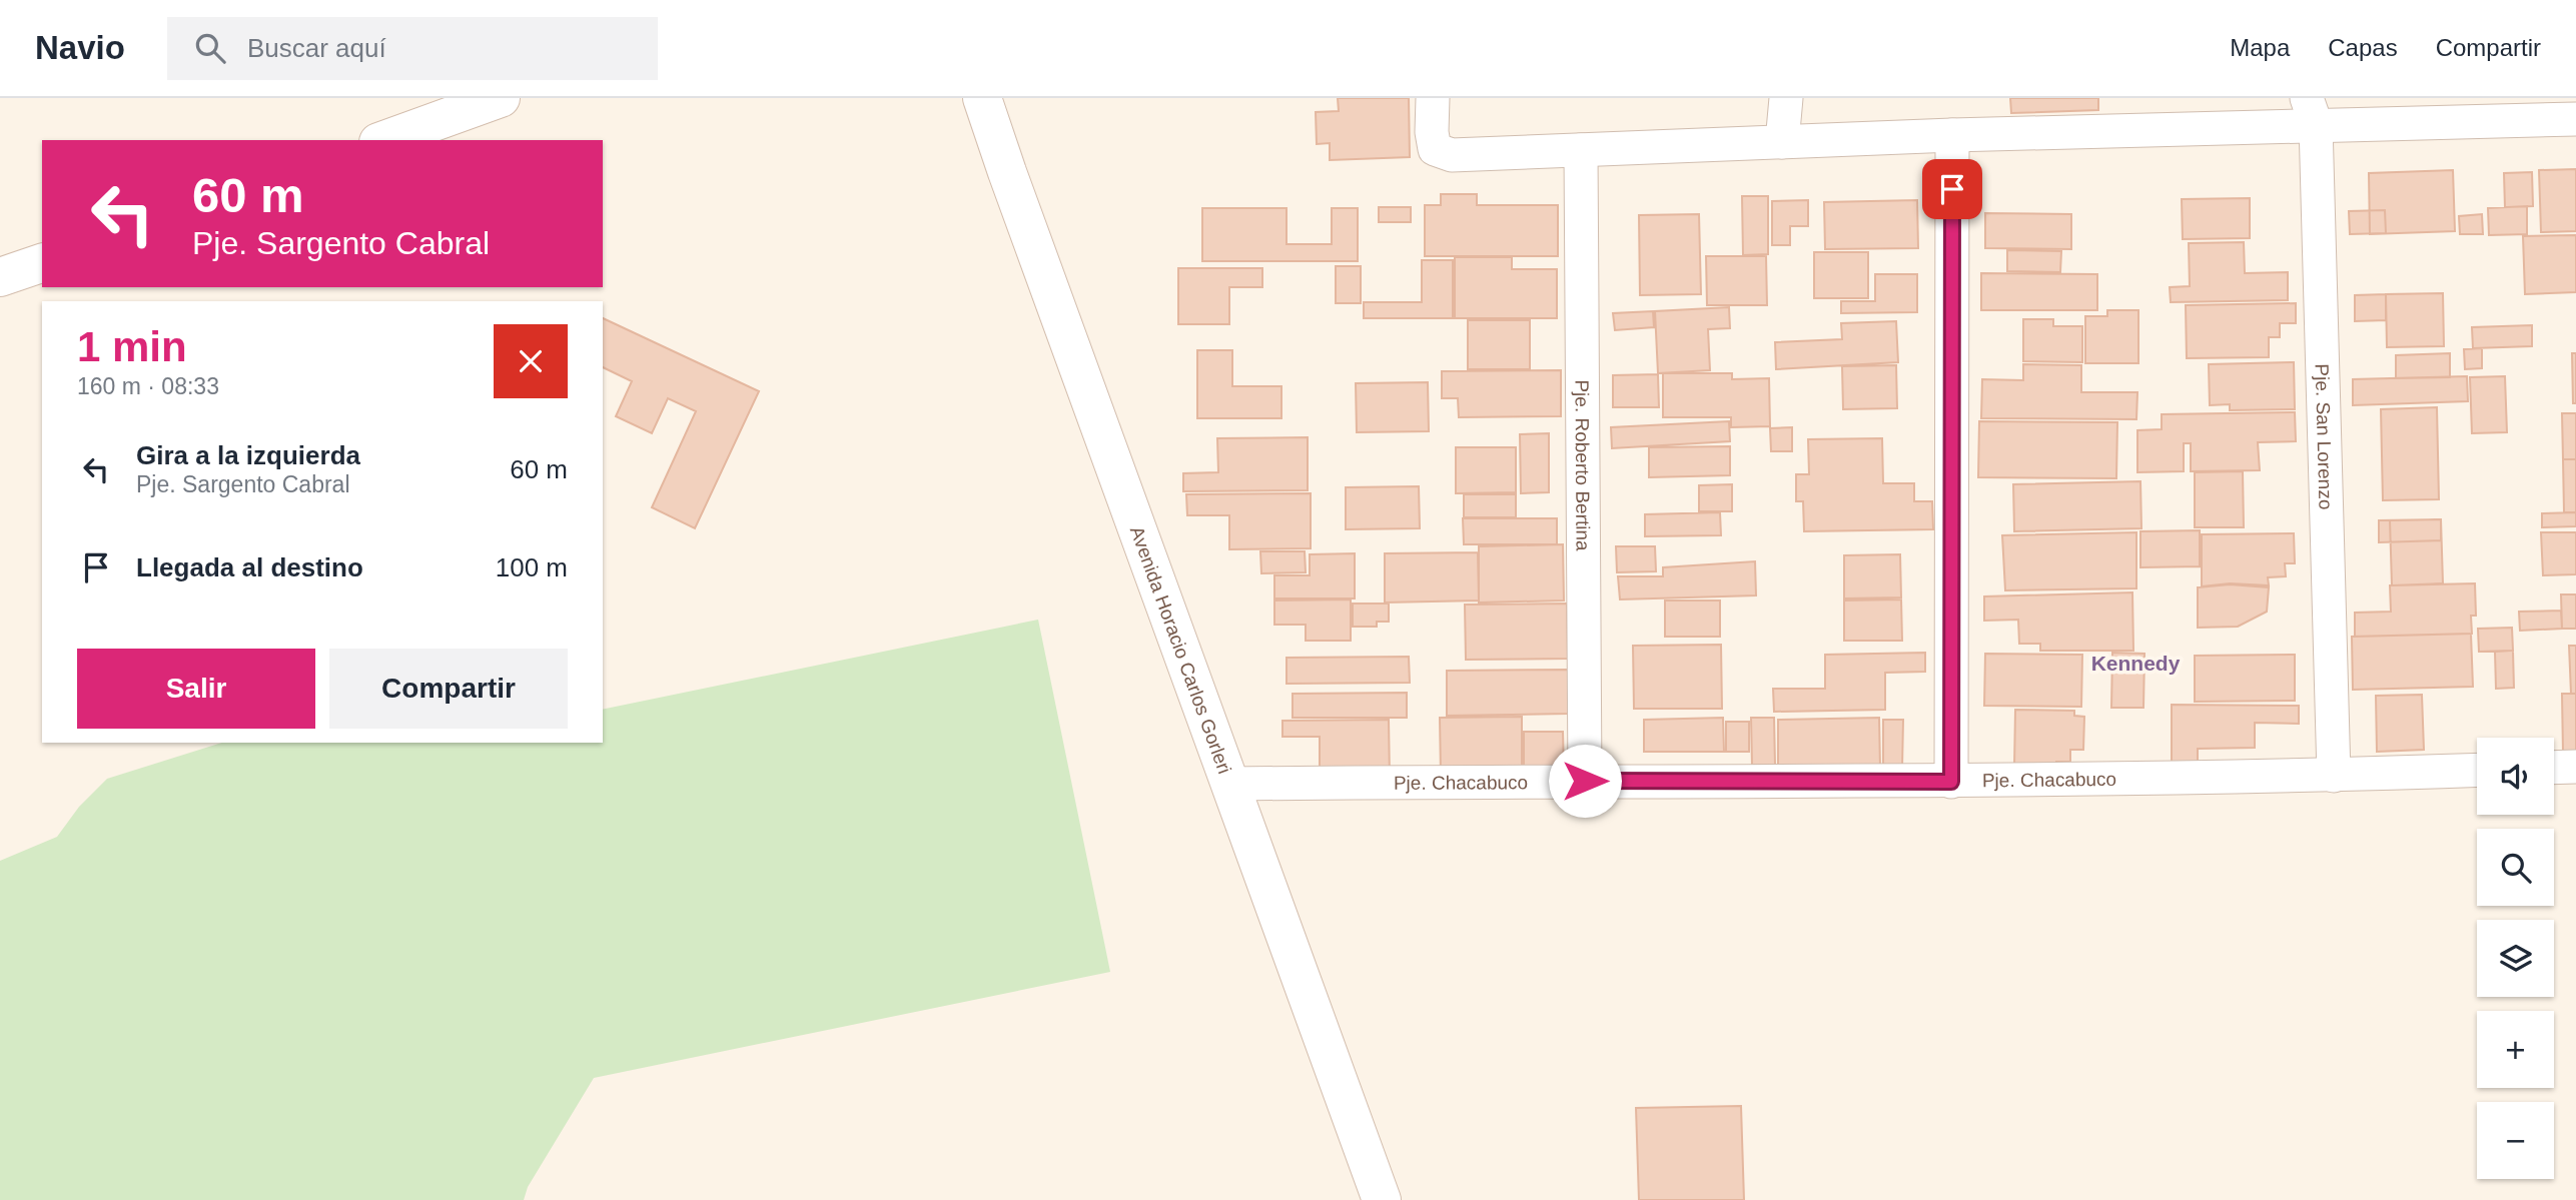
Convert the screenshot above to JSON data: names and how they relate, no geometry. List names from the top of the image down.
{
  "streets": {
    "main road": ["Avenida Horacio Carlos Gorleri"],
    "street": ["Pje. San Lorenzo", "Pje. Roberto Bertina", "Pje. Chacabuco"]
  },
  "crossings": [
    ["Pje. San Lorenzo", "Pje. Chacabuco"],
    ["Pje. Roberto Bertina", "Pje. Chacabuco"],
    ["Avenida Horacio Carlos Gorleri", "Pje. Chacabuco"]
  ],
  "districts": ["Kennedy"],
  "page": {
    "header": "Navio",
    "search": "Buscar aquí",
    "nav": ["Mapa", "Capas", "Compartir"],
    "turn": ["60 m", "Pje. Sargento Cabral"],
    "heading": ["1 min", "160 m · 08:33"],
    "list": [
      {
        "name": "Gira a la izquierda",
        "note": "Pje. Sargento Cabral",
        "value": "60 m"
      },
      {
        "name": "Llegada al destino",
        "value": "100 m"
      }
    ],
    "buttons": ["Salir", "Compartir"],
    "map_buttons": ["+", "−"]
  }
}
